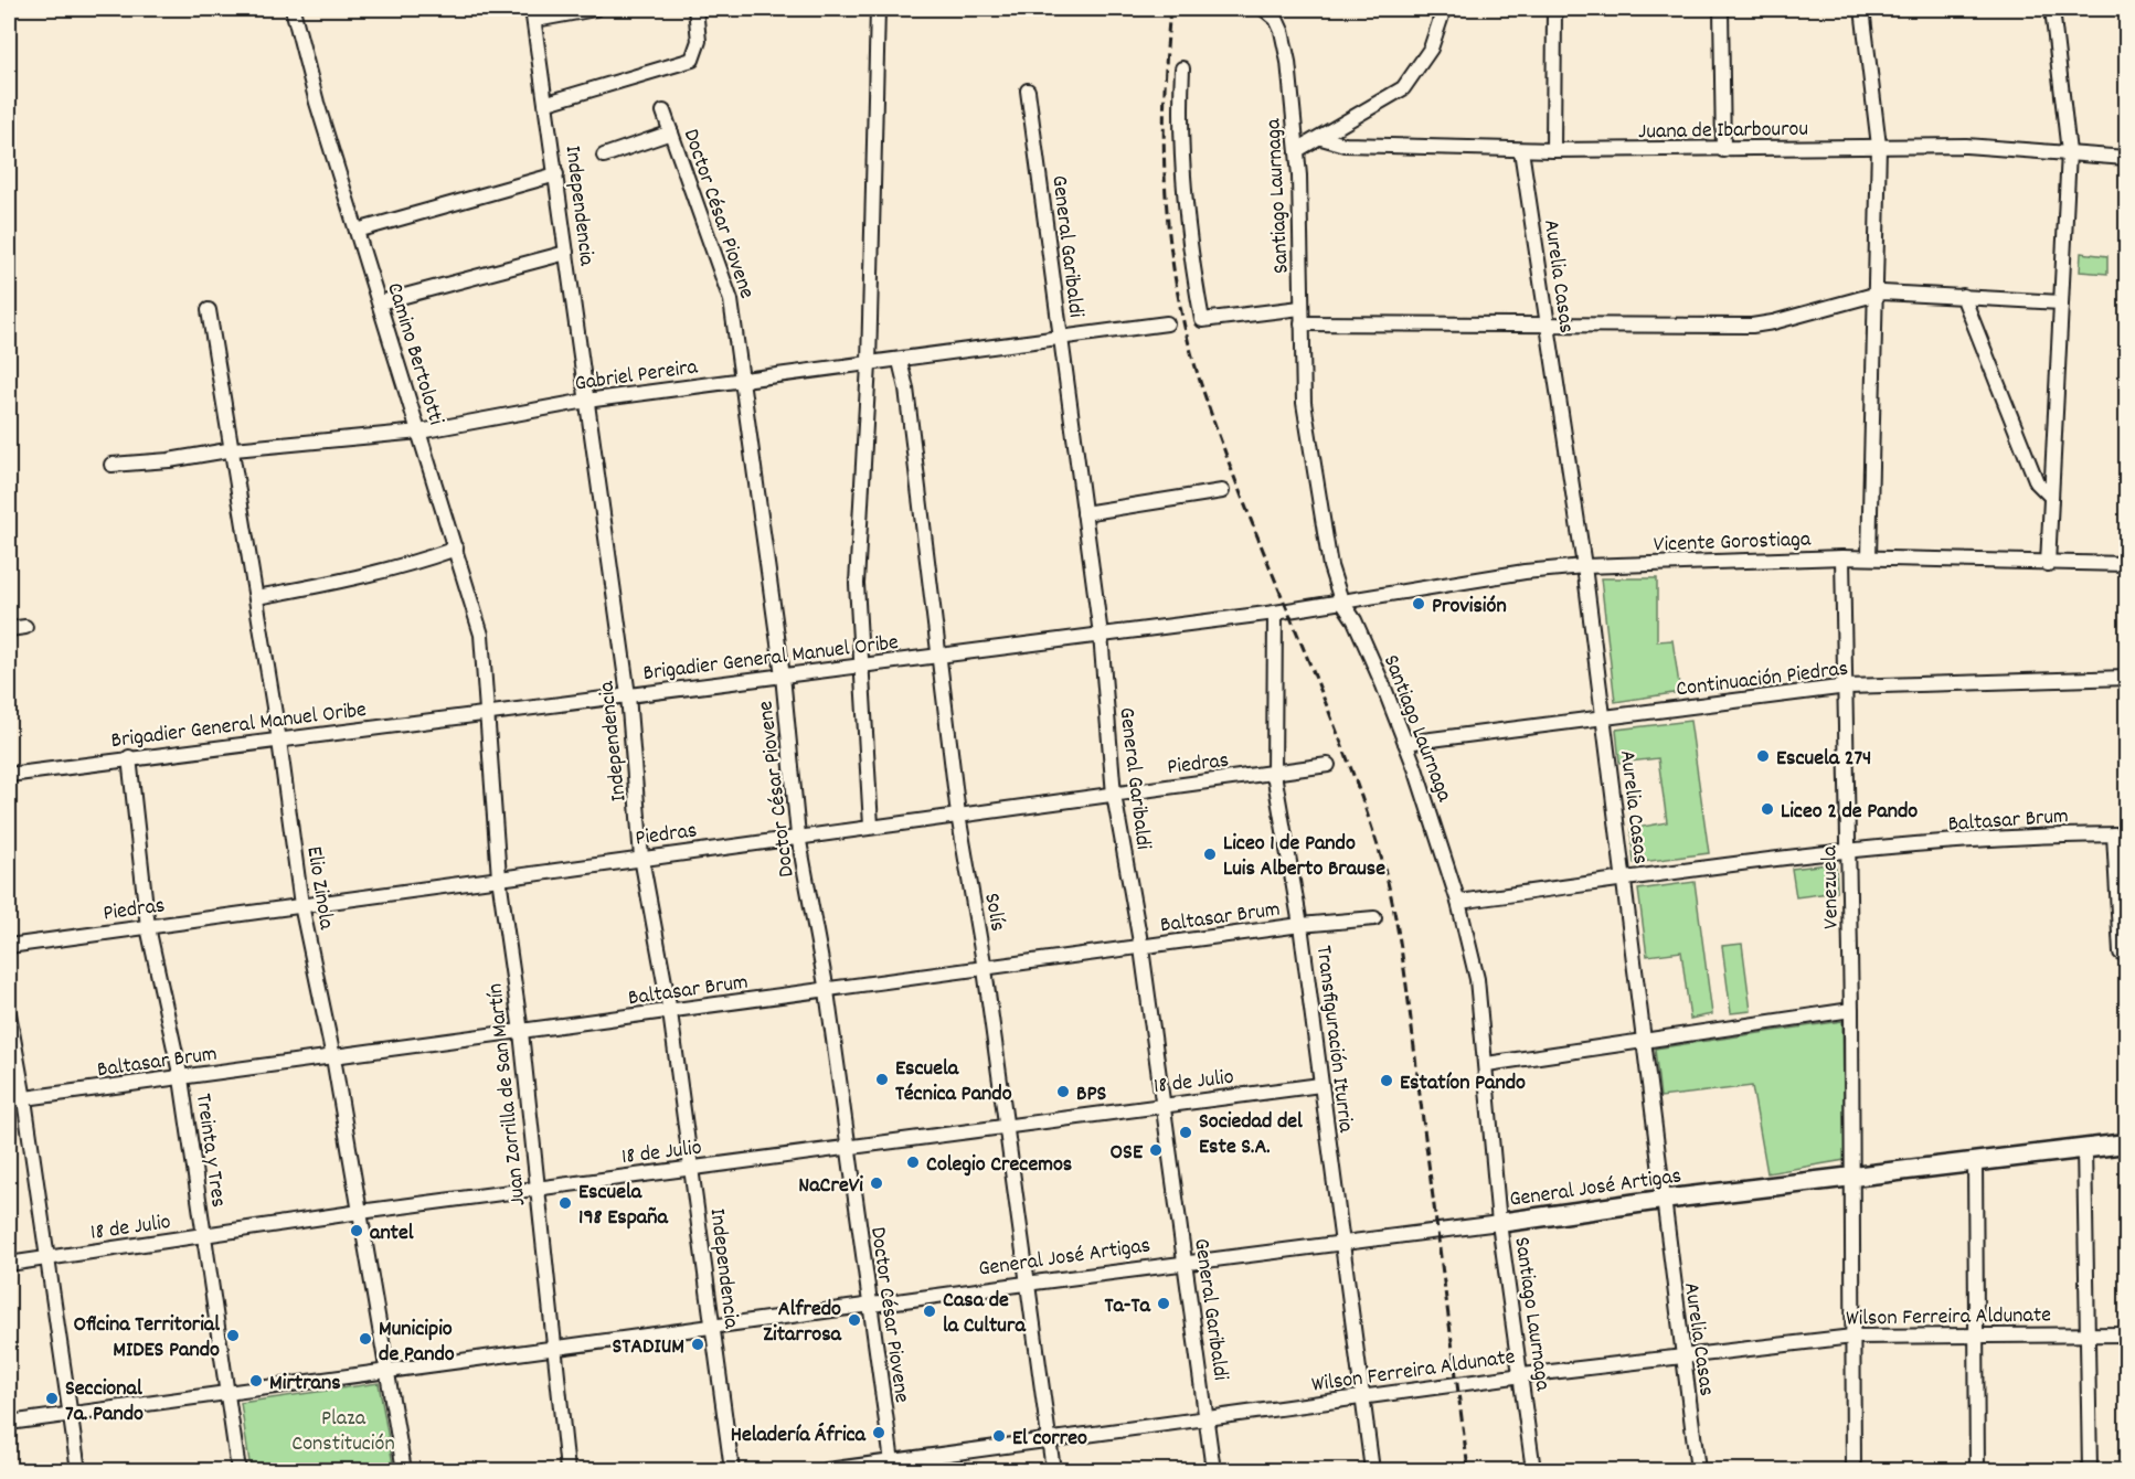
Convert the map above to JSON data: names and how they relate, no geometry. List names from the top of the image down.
{
  "streets": {
    "street": [
      "Juana de Ibarbourou",
      "Santiago Laurnaga",
      "Independencia",
      "Doctor César Piovene",
      "General Garibaldi",
      "Aurelia Casas",
      "Camino Bertolotti",
      "Gabriel Pereira",
      "Vicente Gorostiaga",
      "Brigadier General Manuel Oribe",
      "Continuación Piedras",
      "Piedras",
      "Baltasar Brum",
      "Elio Zinola",
      "Venezuela",
      "Solís",
      "Transfiguración Iturria",
      "18 de Julio",
      "Juan Zorrilla de San Martín",
      "Treinta y Tres",
      "General José Artigas",
      "Wilson Ferreira Aldunate"
    ]
  },
  "crossings": [
    ["Juana de Ibarbourou", "Aurelia Casas"],
    ["Santiago Laurnaga", "Vicente Gorostiaga"],
    ["Santiago Laurnaga", "Brigadier General Manuel Oribe"],
    ["Santiago Laurnaga", "Continuación Piedras"],
    ["Santiago Laurnaga", "Baltasar Brum"],
    ["Santiago Laurnaga", "General José Artigas"],
    ["Santiago Laurnaga", "Wilson Ferreira Aldunate"],
    ["Independencia", "Gabriel Pereira"],
    ["Independencia", "Brigadier General Manuel Oribe"],
    ["Independencia", "Piedras"],
    ["Independencia", "Baltasar Brum"],
    ["Independencia", "18 de Julio"],
    ["Independencia", "General José Artigas"],
    ["Doctor César Piovene", "Gabriel Pereira"],
    ["Doctor César Piovene", "Brigadier General Manuel Oribe"],
    ["Doctor César Piovene", "Piedras"],
    ["Doctor César Piovene", "Baltasar Brum"],
    ["Doctor César Piovene", "18 de Julio"],
    ["Doctor César Piovene", "General José Artigas"],
    ["Doctor César Piovene", "Wilson Ferreira Aldunate"],
    ["General Garibaldi", "Gabriel Pereira"],
    ["General Garibaldi", "Brigadier General Manuel Oribe"],
    ["General Garibaldi", "Piedras"],
    ["General Garibaldi", "Baltasar Brum"],
    ["General Garibaldi", "18 de Julio"],
    ["General Garibaldi", "General José Artigas"],
    ["General Garibaldi", "Wilson Ferreira Aldunate"],
    ["Aurelia Casas", "Vicente Gorostiaga"],
    ["Aurelia Casas", "Continuación Piedras"],
    ["Aurelia Casas", "Baltasar Brum"],
    ["Aurelia Casas", "General José Artigas"],
    ["Aurelia Casas", "Wilson Ferreira Aldunate"],
    ["Camino Bertolotti", "Gabriel Pereira"],
    ["Camino Bertolotti", "Brigadier General Manuel Oribe"],
    ["Camino Bertolotti", "Juan Zorrilla de San Martín"],
    ["Gabriel Pereira", "Elio Zinola"],
    ["Gabriel Pereira", "Solís"],
    ["Vicente Gorostiaga", "Brigadier General Manuel Oribe"],
    ["Vicente Gorostiaga", "Venezuela"],
    ["Brigadier General Manuel Oribe", "Elio Zinola"],
    ["Brigadier General Manuel Oribe", "Solís"],
    ["Brigadier General Manuel Oribe", "Transfiguración Iturria"],
    ["Brigadier General Manuel Oribe", "Juan Zorrilla de San Martín"],
    ["Brigadier General Manuel Oribe", "Treinta y Tres"],
    ["Continuación Piedras", "Venezuela"],
    ["Piedras", "Elio Zinola"],
    ["Piedras", "Solís"],
    ["Piedras", "Transfiguración Iturria"],
    ["Piedras", "Juan Zorrilla de San Martín"],
    ["Piedras", "Treinta y Tres"],
    ["Baltasar Brum", "Elio Zinola"],
    ["Baltasar Brum", "Venezuela"],
    ["Baltasar Brum", "Solís"],
    ["Baltasar Brum", "Transfiguración Iturria"],
    ["Baltasar Brum", "Juan Zorrilla de San Martín"],
    ["Baltasar Brum", "Treinta y Tres"],
    ["Elio Zinola", "18 de Julio"],
    ["Elio Zinola", "General José Artigas"],
    ["Venezuela", "General José Artigas"],
    ["Venezuela", "Wilson Ferreira Aldunate"],
    ["Solís", "18 de Julio"],
    ["Solís", "General José Artigas"],
    ["Solís", "Wilson Ferreira Aldunate"],
    ["Transfiguración Iturria", "18 de Julio"],
    ["Transfiguración Iturria", "General José Artigas"],
    ["Transfiguración Iturria", "Wilson Ferreira Aldunate"],
    ["18 de Julio", "Juan Zorrilla de San Martín"],
    ["18 de Julio", "Treinta y Tres"],
    ["Juan Zorrilla de San Martín", "General José Artigas"],
    ["Treinta y Tres", "General José Artigas"]
  ],
  "parks": ["Plaza Constitución"],
  "places": [
    "Provisión",
    "Escuela 274",
    "Liceo 2 de Pando",
    "Liceo 1 de Pando Luis Alberto Brause",
    "Escuela Técnica Pando",
    "Estatíon Pando",
    "BPS",
    "Sociedad del Este S.A.",
    "OSE",
    "Colegio Crecemos",
    "NaCreVi",
    "Escuela 198 España",
    "antel",
    "Ta-Ta",
    "Casa de la Cultura",
    "Alfredo Zitarrosa",
    "Oficina Territorial MIDES Pando",
    "Municipio de Pando",
    "STADIUM",
    "Mirtrans",
    "Seccional 7a. Pando",
    "Heladería África",
    "El correo"
  ]
}
